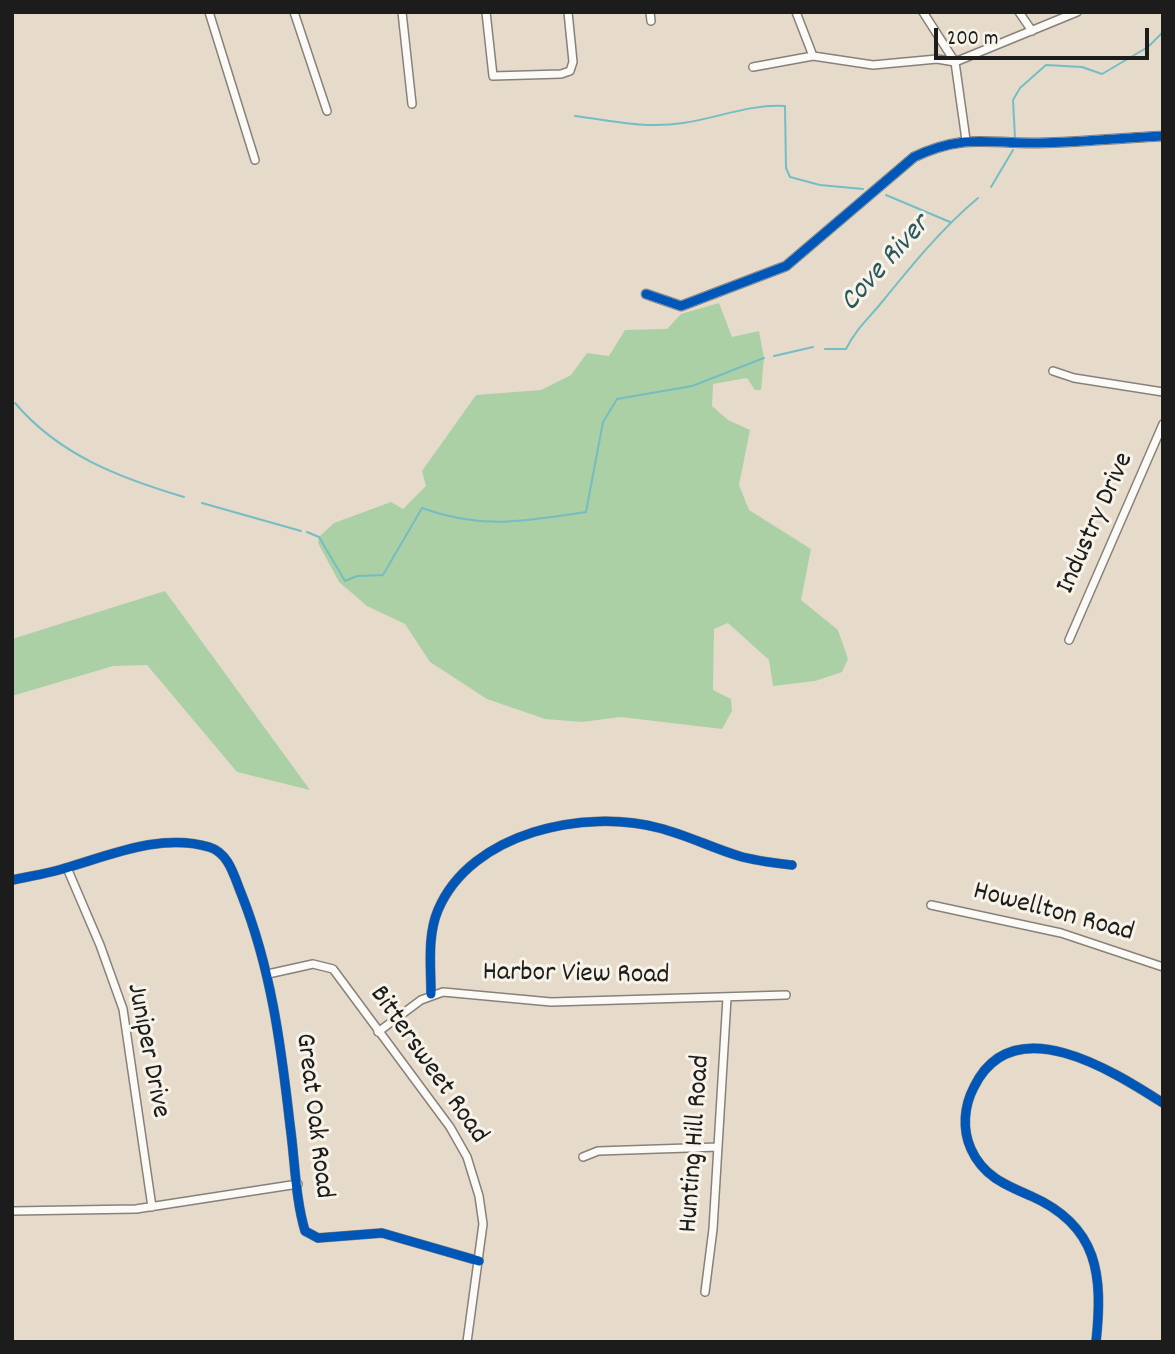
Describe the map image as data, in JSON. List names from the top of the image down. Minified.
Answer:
{"streets":{"street":["Industry Drive","Howellton Road","Harbor View Road","Juniper Drive","Bittersweet Road","Great Oak Road","Hunting Hill Road"]},"crossings":[["Harbor View Road","Hunting Hill Road"],["Juniper Drive","Great Oak Road"],["Bittersweet Road","Great Oak Road"]],"water":["Cove River"],"scale_bar":"200 m"}
